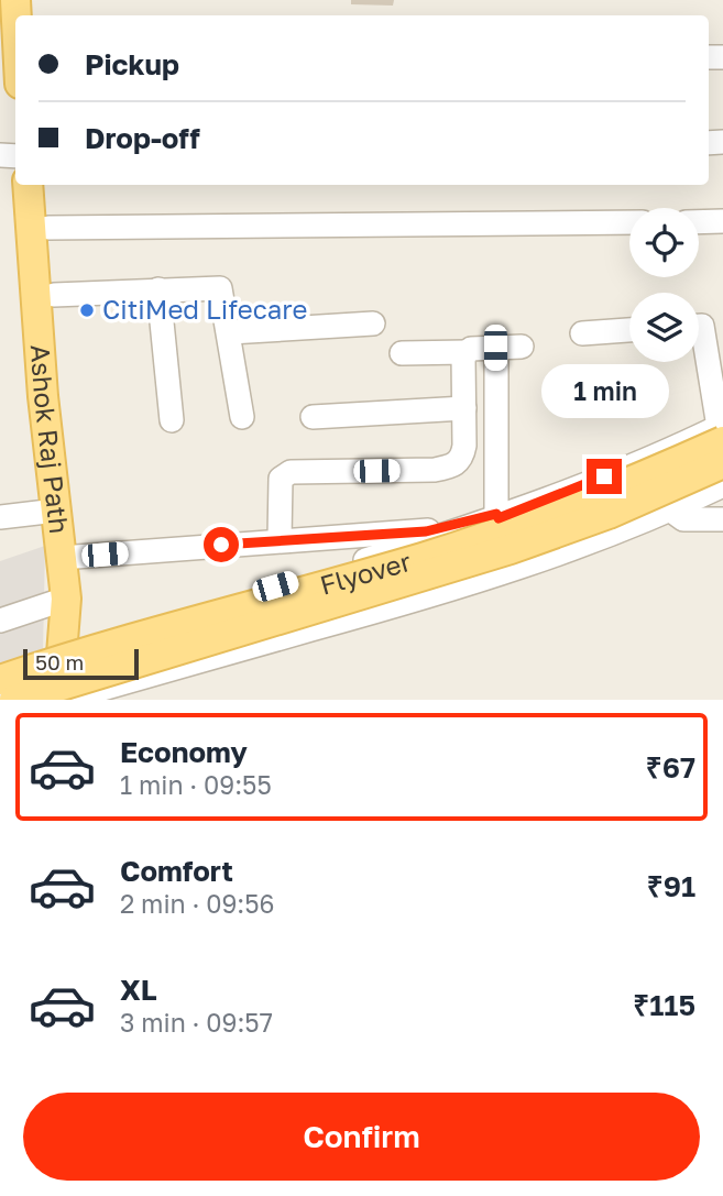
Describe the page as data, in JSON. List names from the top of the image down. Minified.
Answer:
{"streets":{"main road":["Ashok Raj Path","Flyover"]},"places":["CitiMed Lifecare"],"scale_bar":"50 m","page":{"banner":["Pickup","Drop-off"],"bubble":"1 min","scale":"50 m","list":[{"name":"Economy","note":"1 min · 09:55","value":"₹67"},{"name":"Comfort","note":"2 min · 09:56","value":"₹91"},{"name":"XL","note":"3 min · 09:57","value":"₹115"}],"buttons":"Confirm"}}
